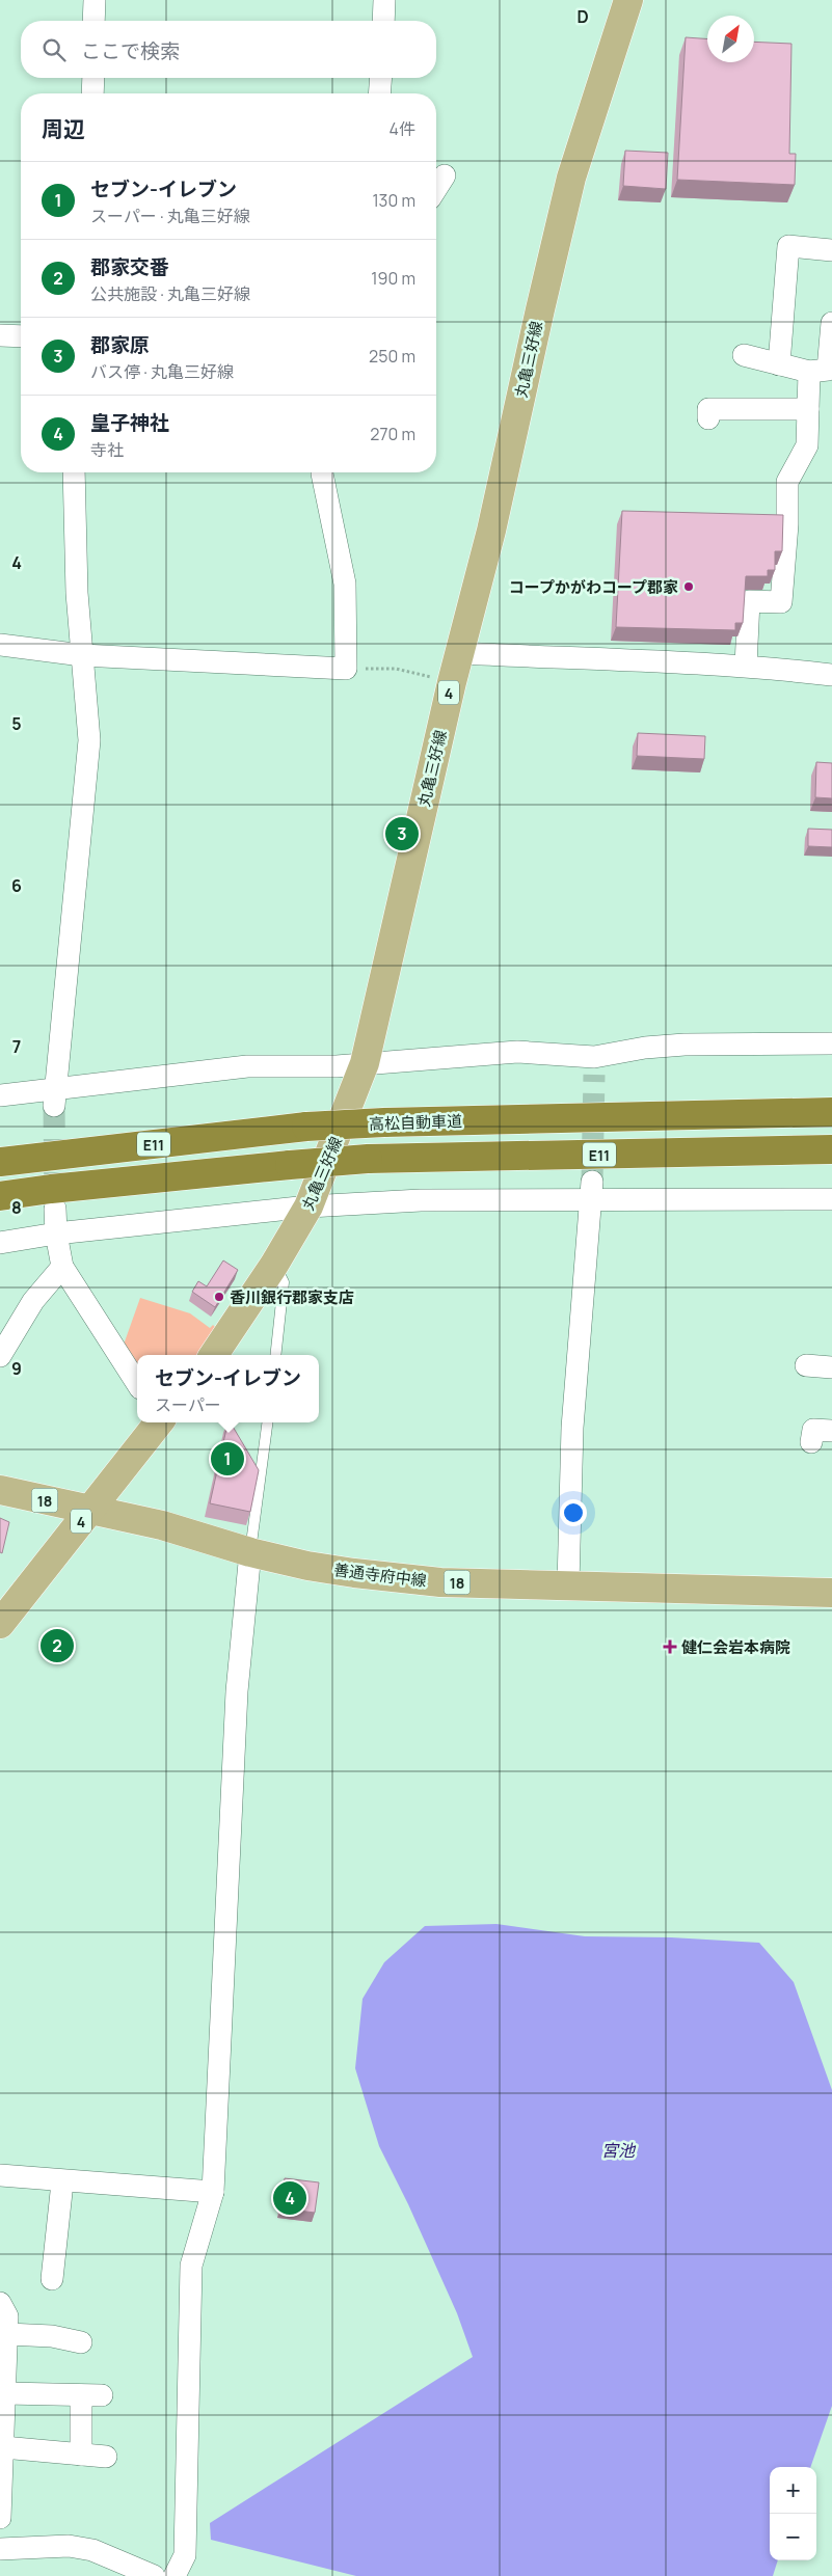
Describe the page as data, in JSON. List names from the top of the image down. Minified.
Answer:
{"streets":{"highway":["高松自動車道","E11"],"main road":["丸亀三好線","4","18","善通寺府中線"]},"crossings":[["4","善通寺府中線"]],"water":["宮池"],"places":{"other":["コープかがわコープ郡家","香川銀行郡家支店"],"health":["健仁会岩本病院"]},"north":"top right","page":{"search":"ここで検索","heading":["周辺","4件"],"list":[{"mark":"1","name":"セブン-イレブン","note":"スーパー · 丸亀三好線","value":"130 m"},{"mark":"2","name":"郡家交番","note":"公共施設 · 丸亀三好線","value":"190 m"},{"mark":"3","name":"郡家原","note":"バス停 · 丸亀三好線","value":"250 m"},{"mark":"4","name":"皇子神社","note":"寺社","value":"270 m"}],"pins":["3","1","2","4"],"popup":["セブン-イレブン","スーパー"],"map_buttons":["+","−"]},"grid":{"columns":["D"],"rows":["4","5","6","7","8","9"]}}
